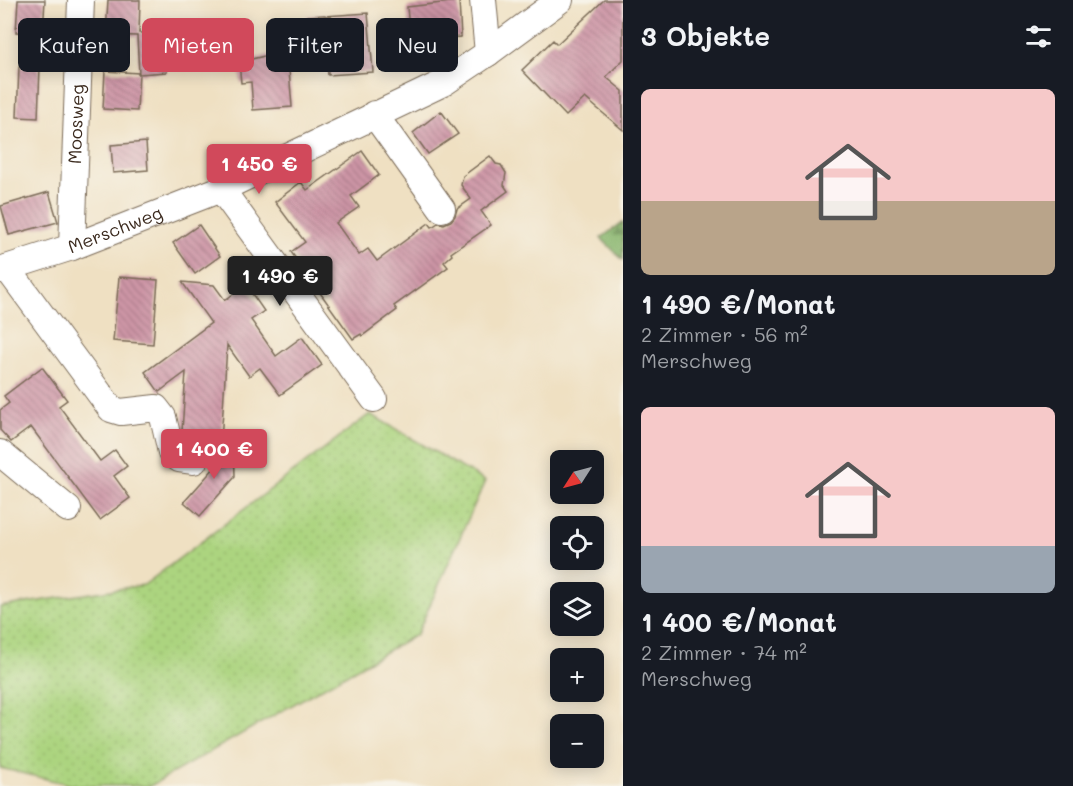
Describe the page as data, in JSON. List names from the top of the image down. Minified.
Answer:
{"streets":{"street":["Moosweg","Merschweg"]},"crossings":[["Moosweg","Merschweg"]],"north":"bottom left","page":{"heading":"3 Objekte","chip":["Kaufen","Mieten","Filter","Neu"],"list":[{"name":"1 490 €/Monat","note":"2 Zimmer · 56 m² · Merschweg"},{"name":"1 400 €/Monat","note":"2 Zimmer · 74 m² · Merschweg"}],"price":["1 450 €","1 490 €","1 400 €"],"map_buttons":["+","−"]}}
